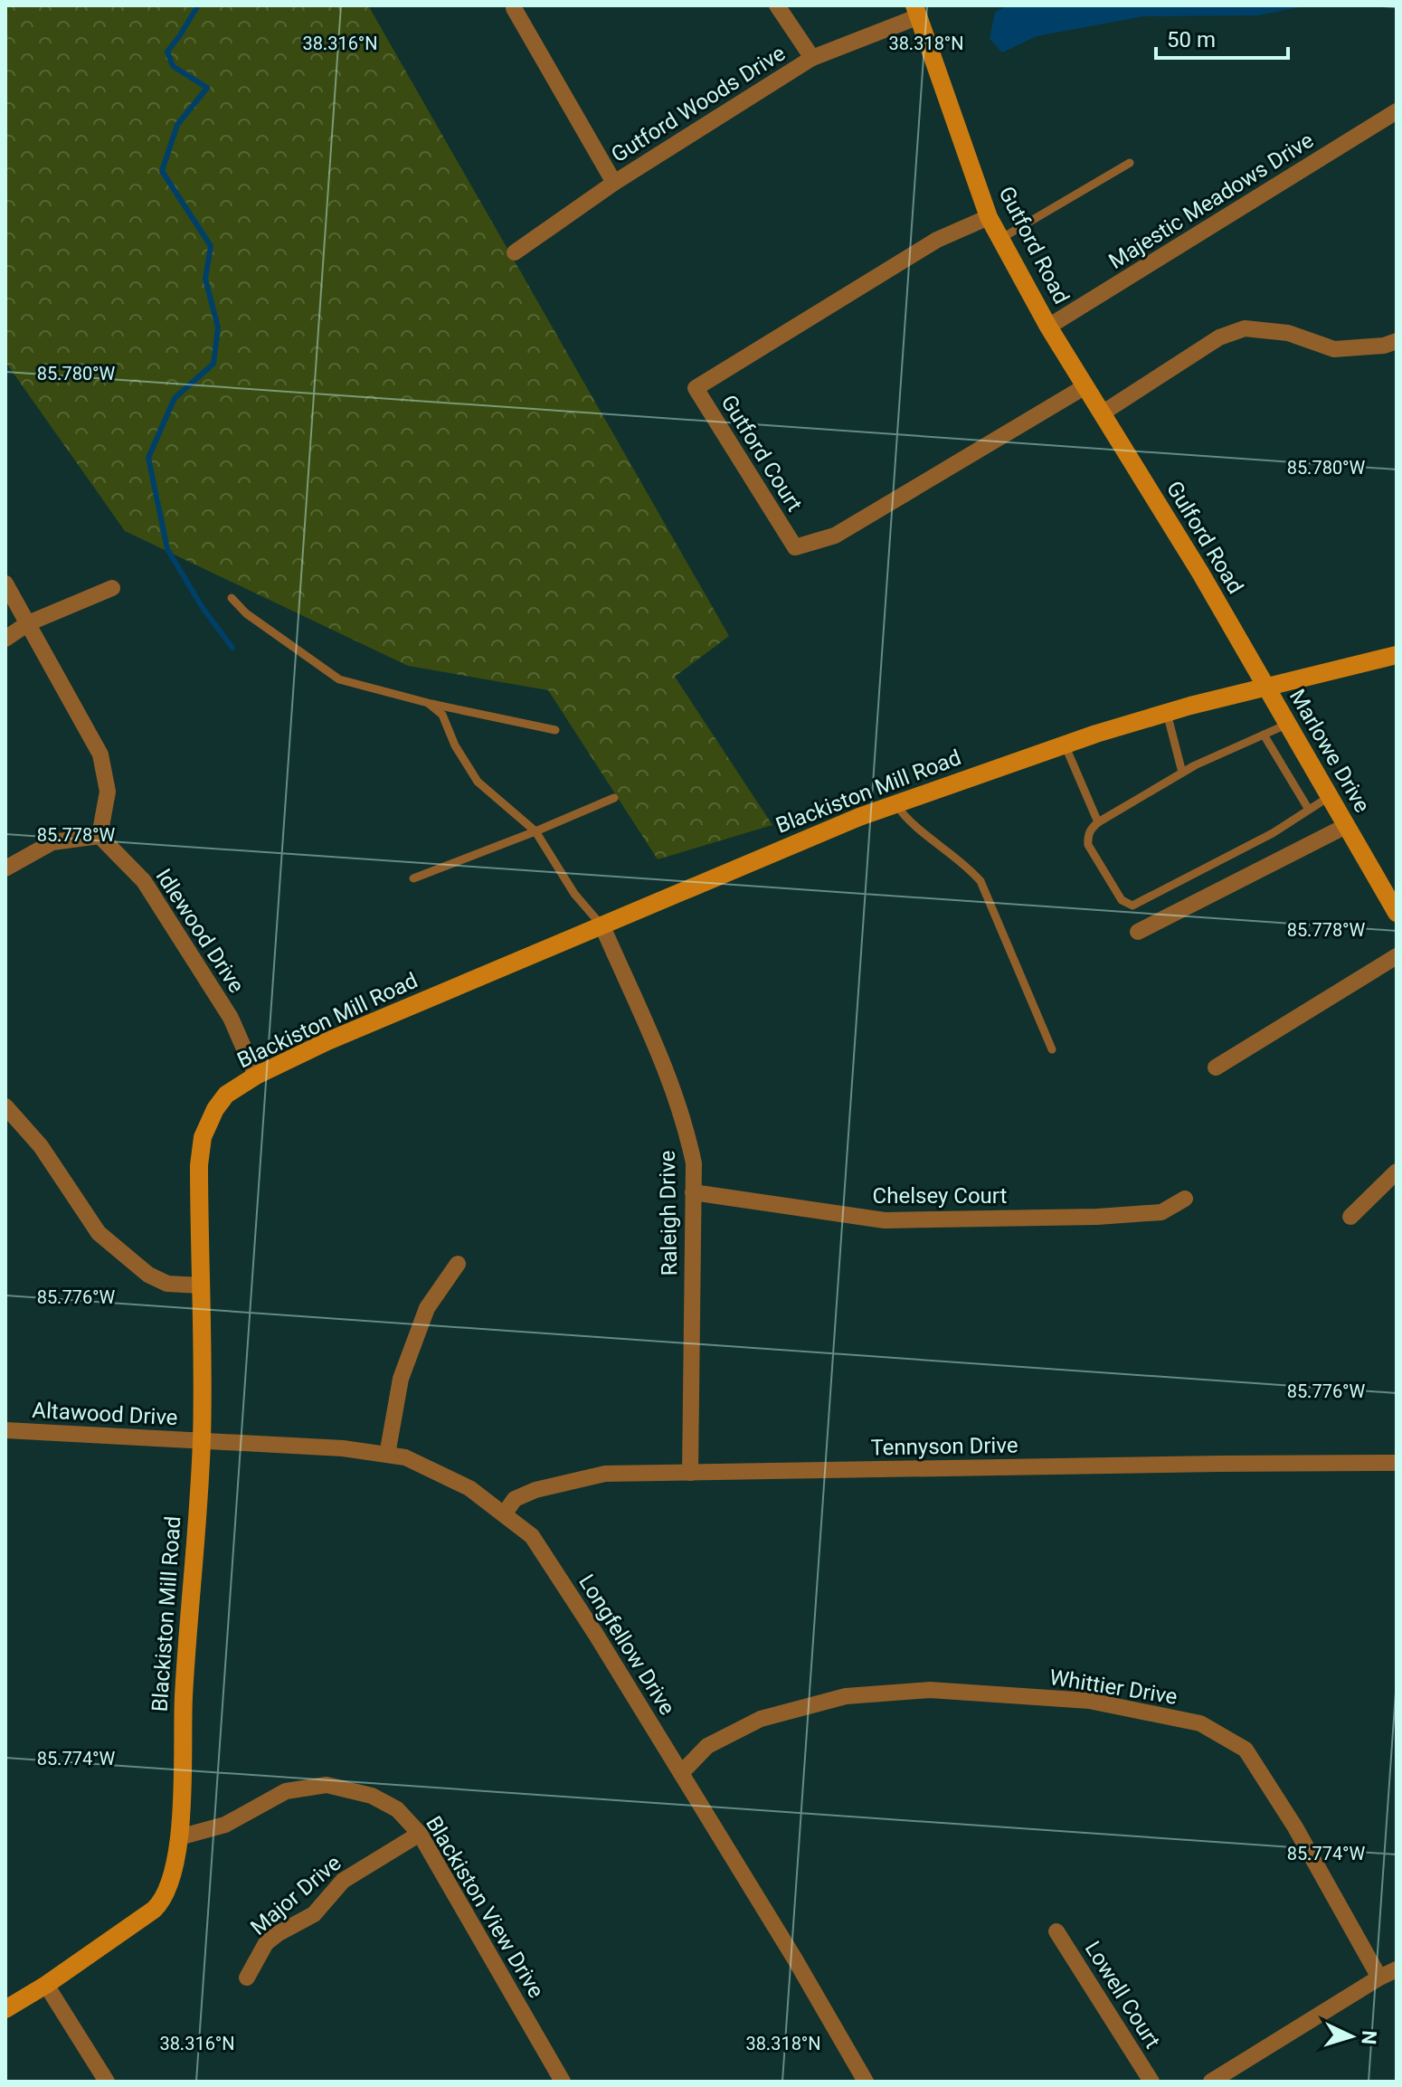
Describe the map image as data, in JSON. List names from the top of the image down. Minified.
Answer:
{"streets":{"main road":["Gutford Road","Gulford Road","Marlowe Drive","Blackiston Mill Road"],"street":["Gutford Woods Drive","Majestic Meadows Drive","Gutford Court","Idlewood Drive","Chelsey Court","Raleigh Drive","Altawood Drive","Tennyson Drive","Longfellow Drive","Whittier Drive","Major Drive","Blackiston View Drive","Lowell Court"]},"crossings":[["Gutford Woods Drive","Gutford Road"],["Majestic Meadows Drive","Gutford Road"],["Gutford Road","Gutford Court"],["Gutford Road","Gulford Road"],["Gulford Road","Marlowe Drive"],["Gulford Road","Blackiston Mill Road"],["Marlowe Drive","Blackiston Mill Road"],["Blackiston Mill Road","Idlewood Drive"],["Blackiston Mill Road","Raleigh Drive"],["Blackiston Mill Road","Altawood Drive"],["Blackiston Mill Road","Longfellow Drive"],["Blackiston Mill Road","Blackiston View Drive"],["Chelsey Court","Raleigh Drive"],["Raleigh Drive","Tennyson Drive"],["Altawood Drive","Longfellow Drive"],["Tennyson Drive","Longfellow Drive"],["Longfellow Drive","Whittier Drive"],["Major Drive","Blackiston View Drive"]],"scale_bar":"50 m","north":"right","coordinates":["38.316°N","38.318°N","85.780°W","85.778°W","85.776°W","85.774°W"]}
